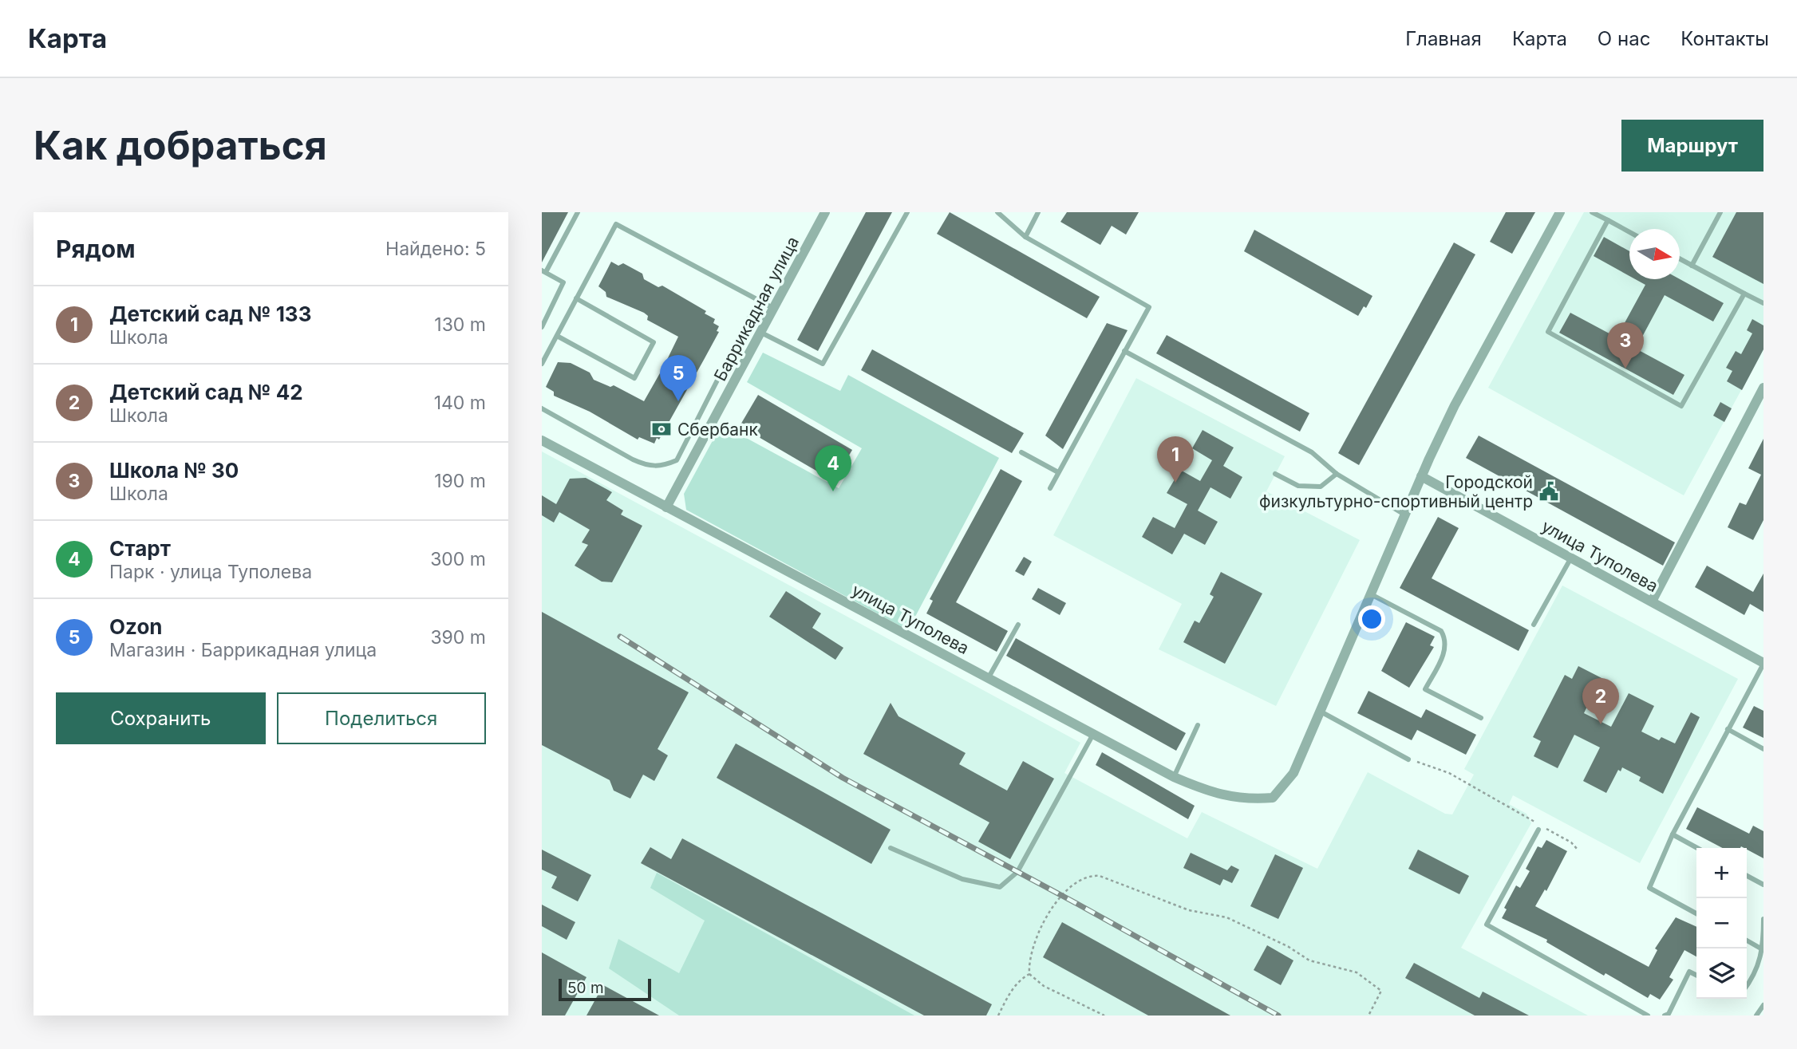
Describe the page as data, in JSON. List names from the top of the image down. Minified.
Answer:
{"streets":{"street":["Баррикадная улица","улица Туполева"]},"crossings":[["Баррикадная улица","улица Туполева"]],"places":{"bank":["Сбербанк"],"public building":["Городской физкультурно-спортивный центр"]},"scale_bar":"50 m","north":"right","page":{"header":"Карта","nav":["Главная","Карта","О нас","Контакты"],"buttons":["Маршрут",["Сохранить","Поделиться"]],"title":"Как добраться","heading":["Рядом","Найдено: 5"],"list":[{"mark":"1","name":"Детский сад № 133","note":"Школа","value":"130 m"},{"mark":"2","name":"Детский сад № 42","note":"Школа","value":"140 m"},{"mark":"3","name":"Школа № 30","note":"Школа","value":"190 m"},{"mark":"4","name":"Старт","note":"Парк · улица Туполева","value":"300 m"},{"mark":"5","name":"Ozon","note":"Магазин · Баррикадная улица","value":"390 m"}],"pins":["3","5","1","4","2"],"map_buttons":["+","−"],"scale":"50 m"}}
